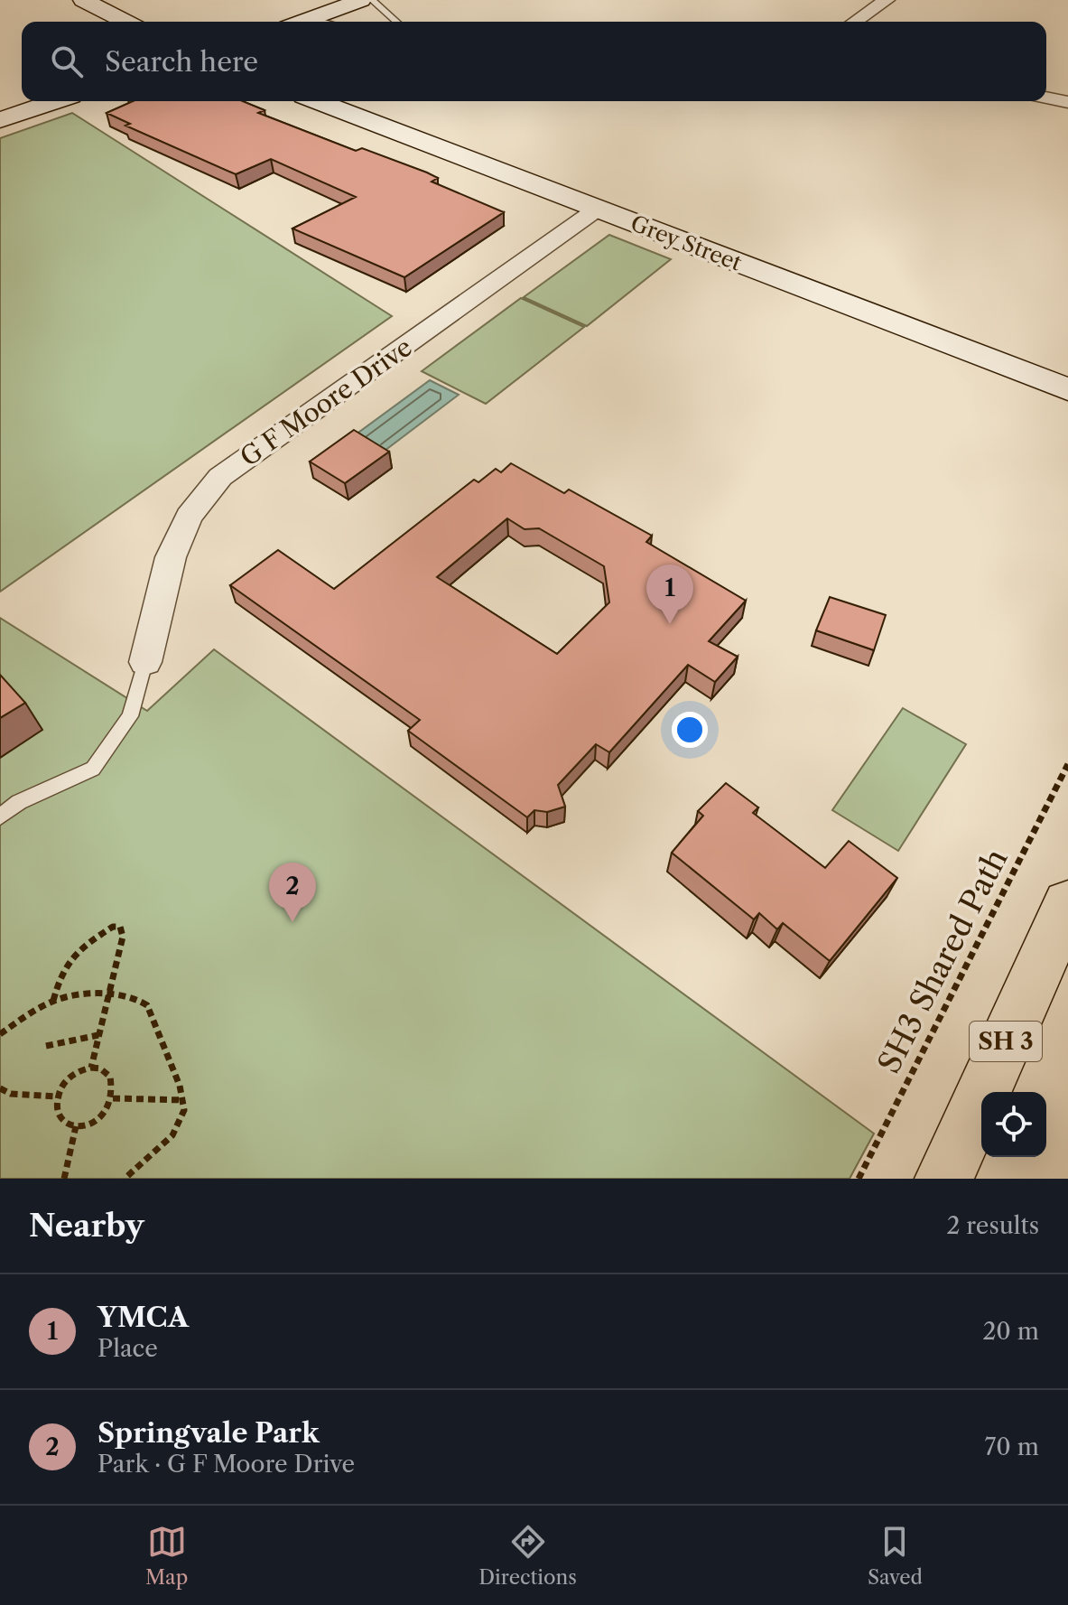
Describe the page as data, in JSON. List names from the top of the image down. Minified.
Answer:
{"streets":{"highway":["SH 3"],"main road":["Grey Street"],"street":["G F Moore Drive"],"path":["SH3 Shared Path"]},"crossings":[["Grey Street","G F Moore Drive"]],"page":{"search":"Search here","pins":["1","2"],"heading":["Nearby","2 results"],"list":[{"mark":"1","name":"YMCA","note":"Place","value":"20 m"},{"mark":"2","name":"Springvale Park","note":"Park · G F Moore Drive","value":"70 m"}],"nav":["Map","Directions","Saved"]}}
